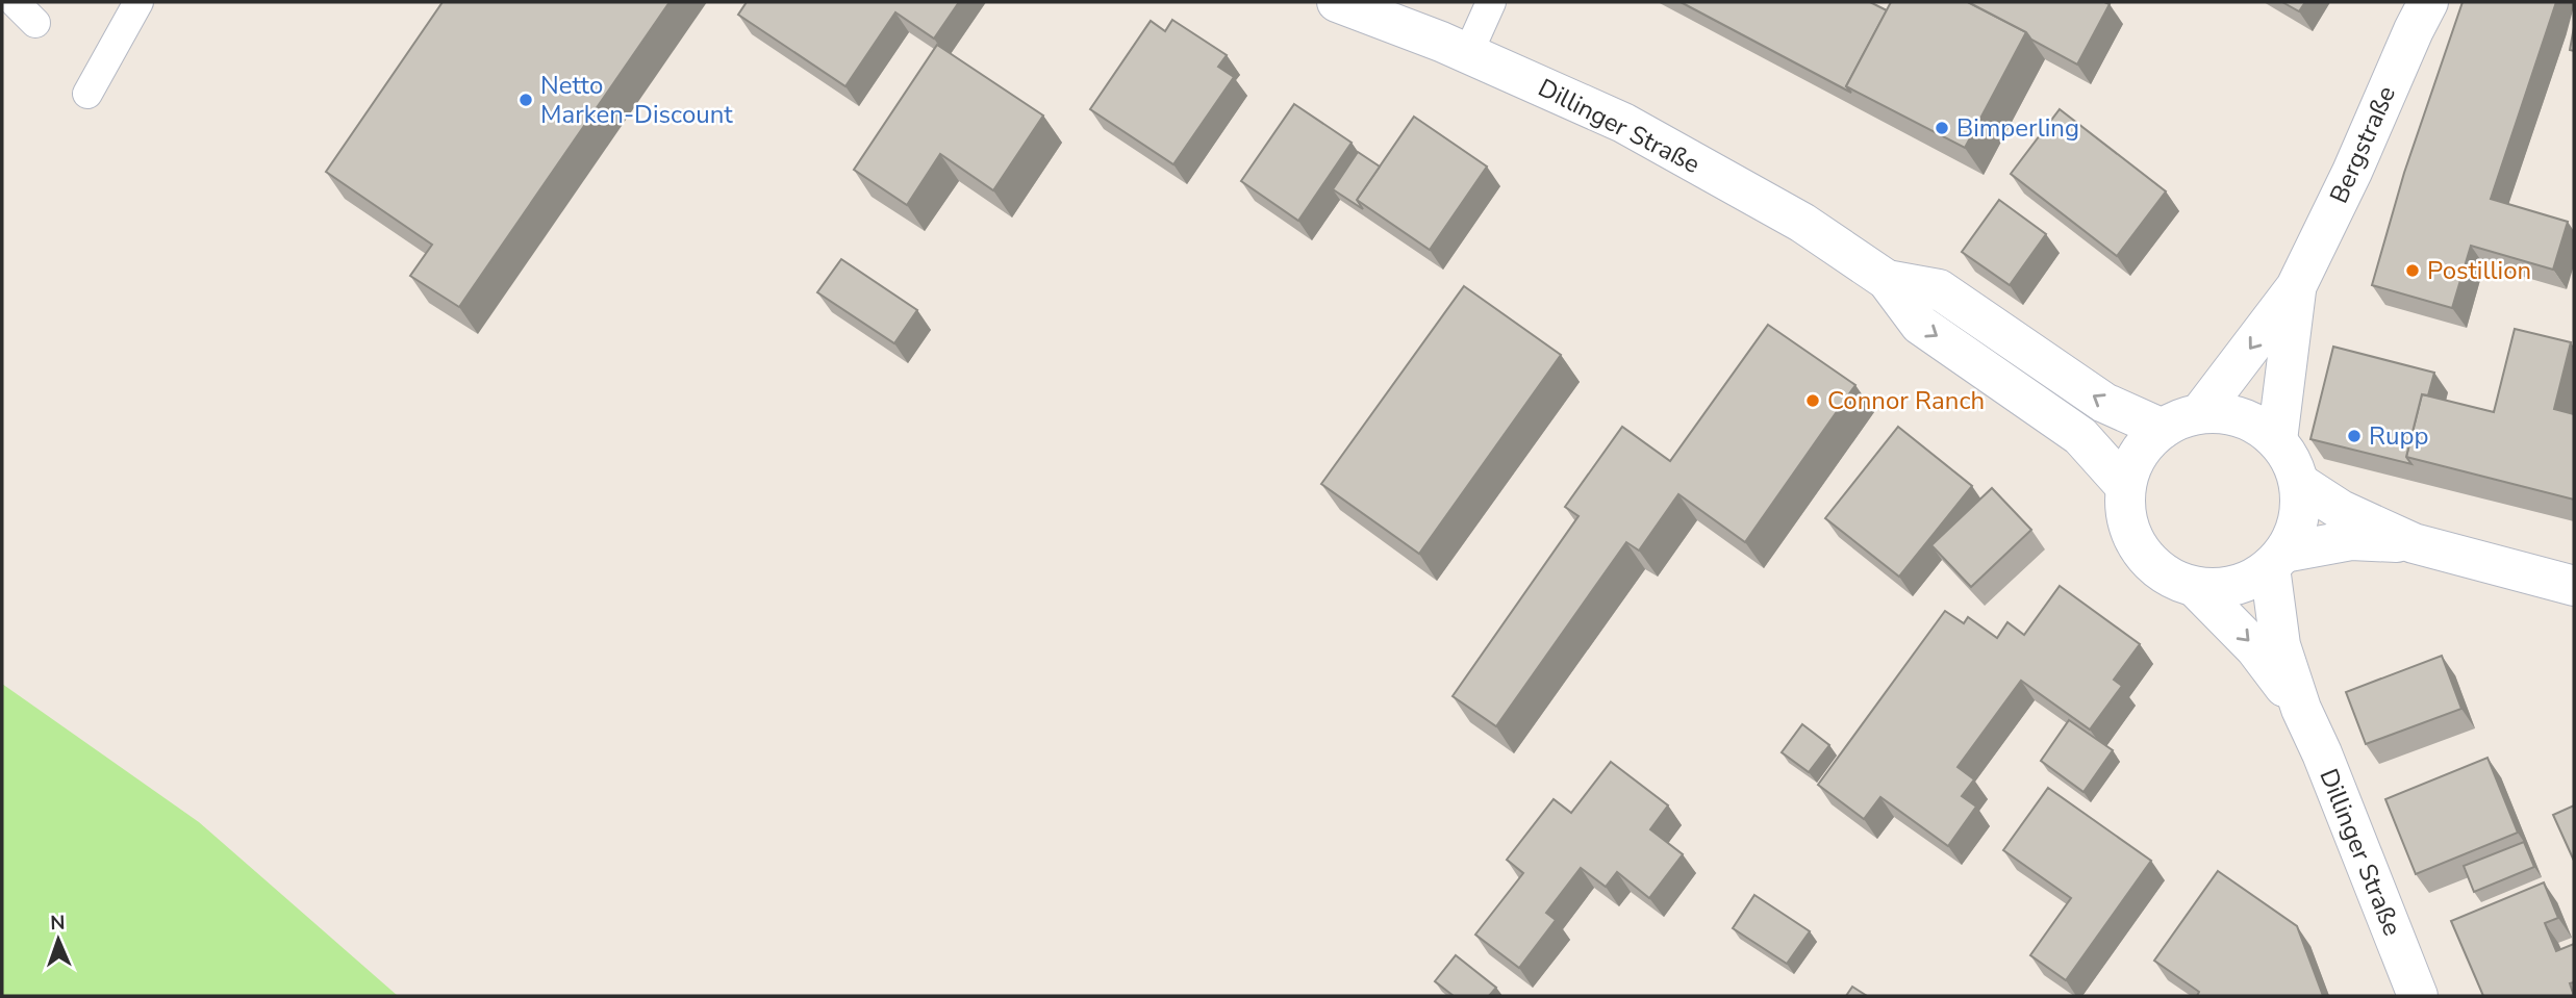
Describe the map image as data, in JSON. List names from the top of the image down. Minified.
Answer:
{"streets":{"street":["Dillinger Straße","Bergstraße"]},"crossings":[["Dillinger Straße","Bergstraße"]],"places":["Netto Marken-Discount","Bimperling","Postillion","Connor Ranch","Rupp"],"north":"top"}
